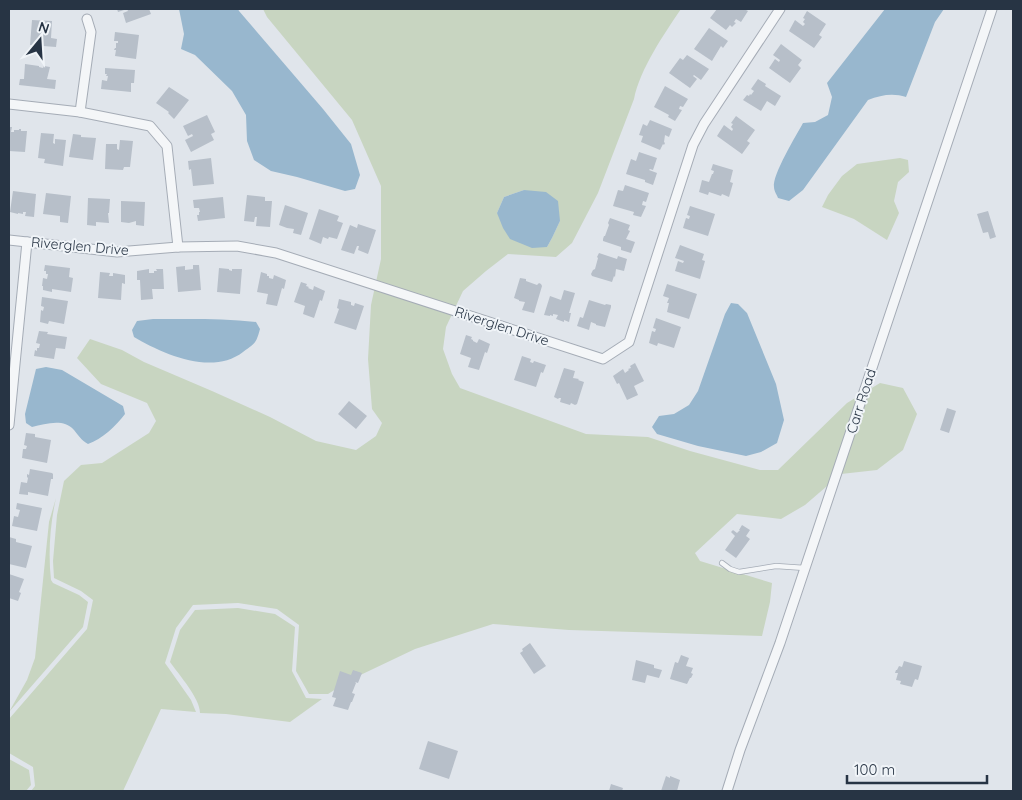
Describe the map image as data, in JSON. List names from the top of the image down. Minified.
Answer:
{"streets":{"street":["Riverglen Drive","Carr Road"]},"scale_bar":"100 m","north":"top"}
